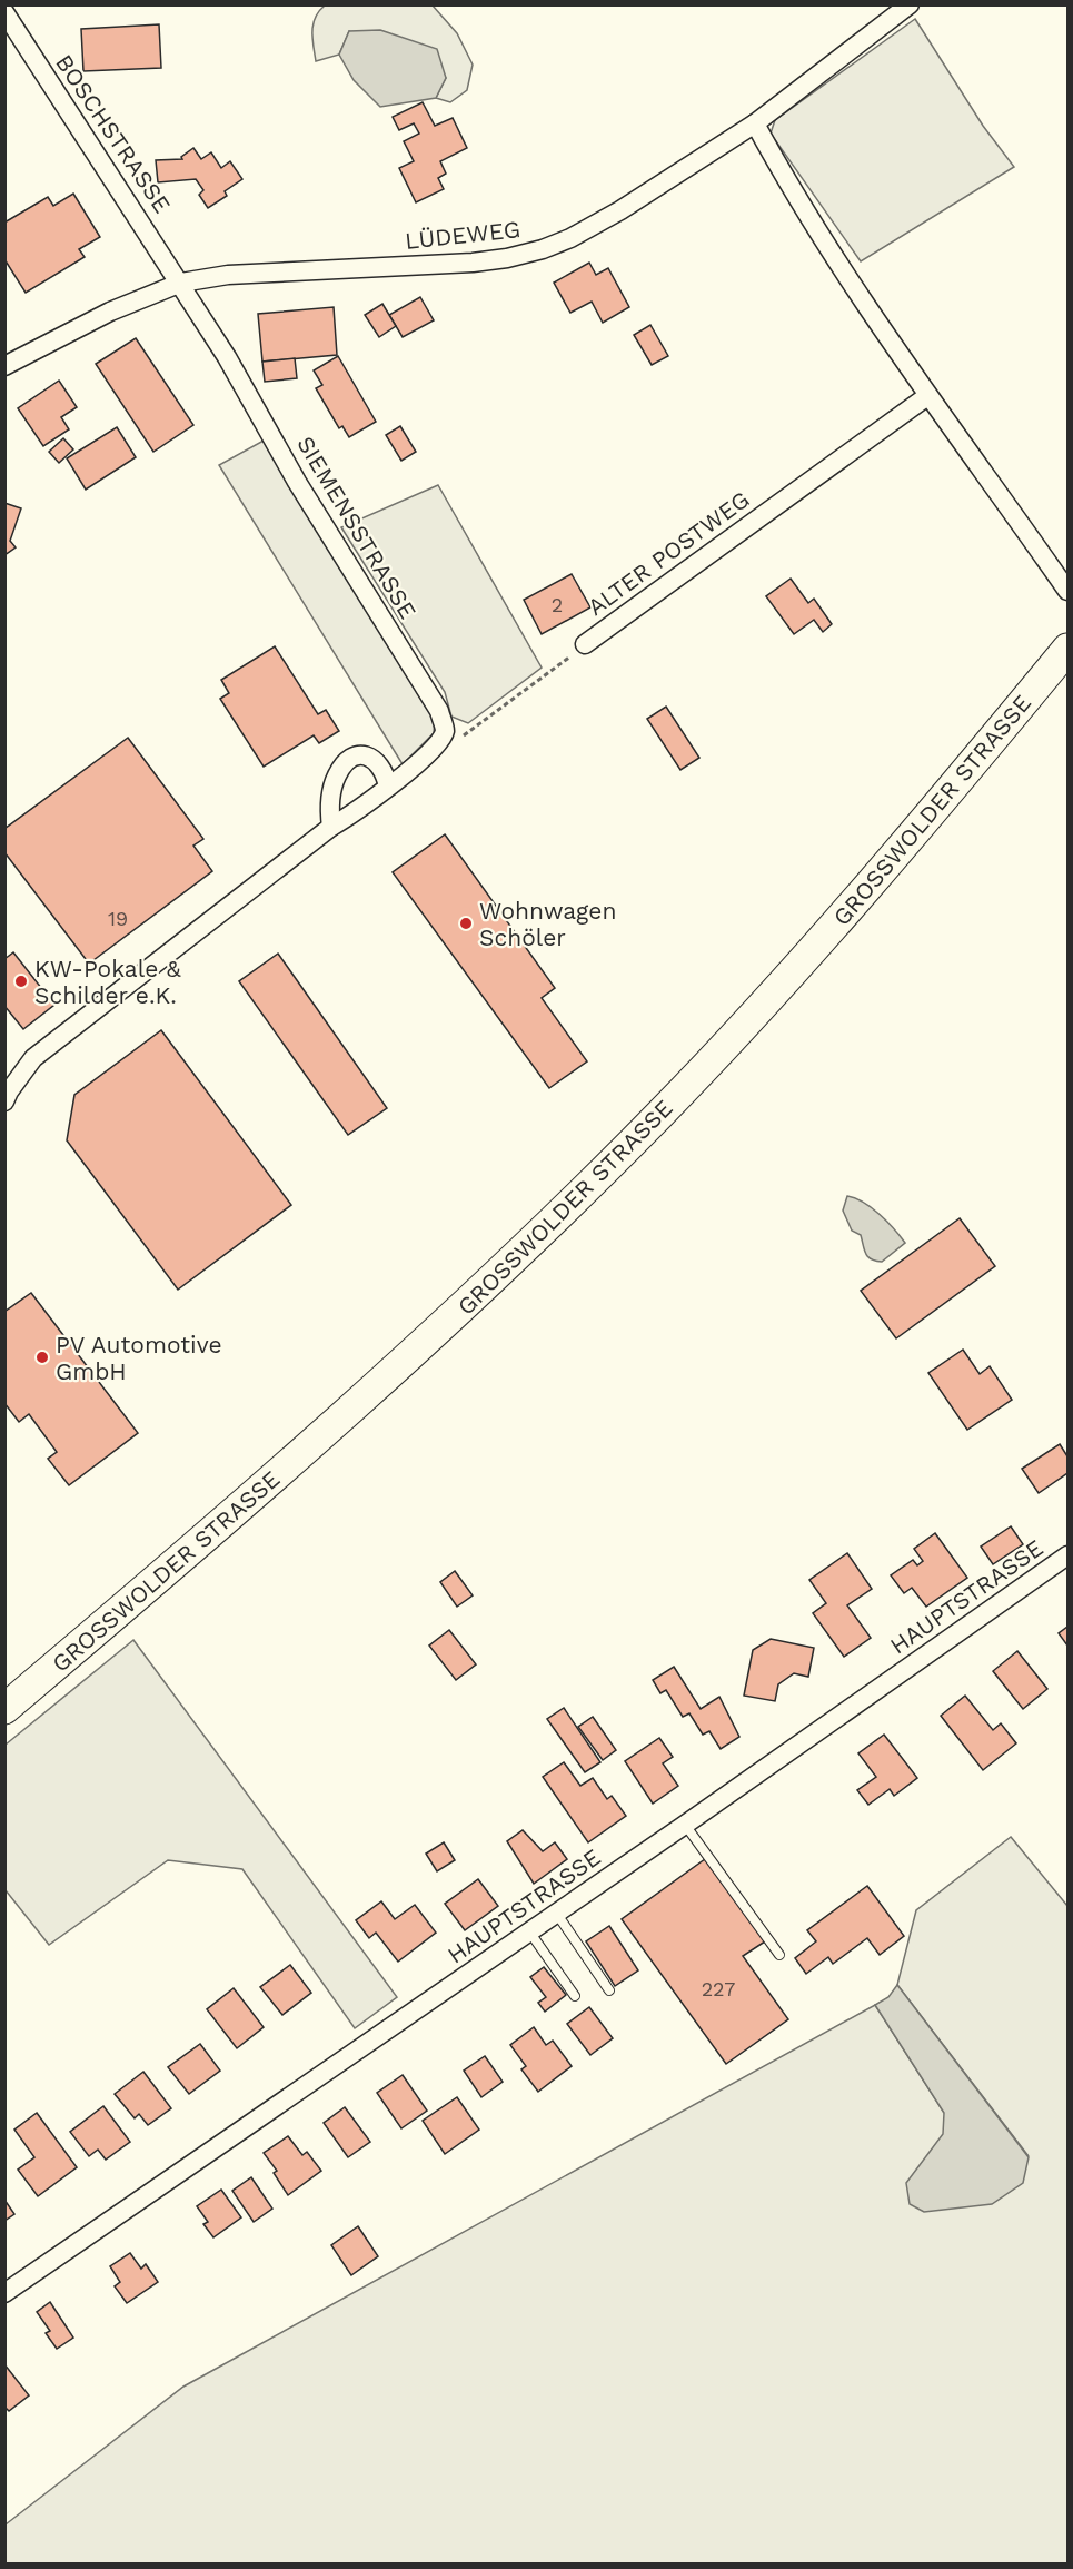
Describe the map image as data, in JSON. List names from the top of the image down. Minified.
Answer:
{"streets":{"main road":["GROSSWOLDER STRASSE"],"street":["BOSCHSTRASSE","LÜDEWEG","SIEMENSSTRASSE","ALTER POSTWEG","HAUPTSTRASSE"]},"crossings":[["BOSCHSTRASSE","LÜDEWEG"],["BOSCHSTRASSE","SIEMENSSTRASSE"],["LÜDEWEG","SIEMENSSTRASSE"],["SIEMENSSTRASSE","ALTER POSTWEG"]],"places":["Wohnwagen Schöler","KW-Pokale & Schilder e.K.","PV Automotive GmbH"],"house_numbers":["2","19","227"]}
